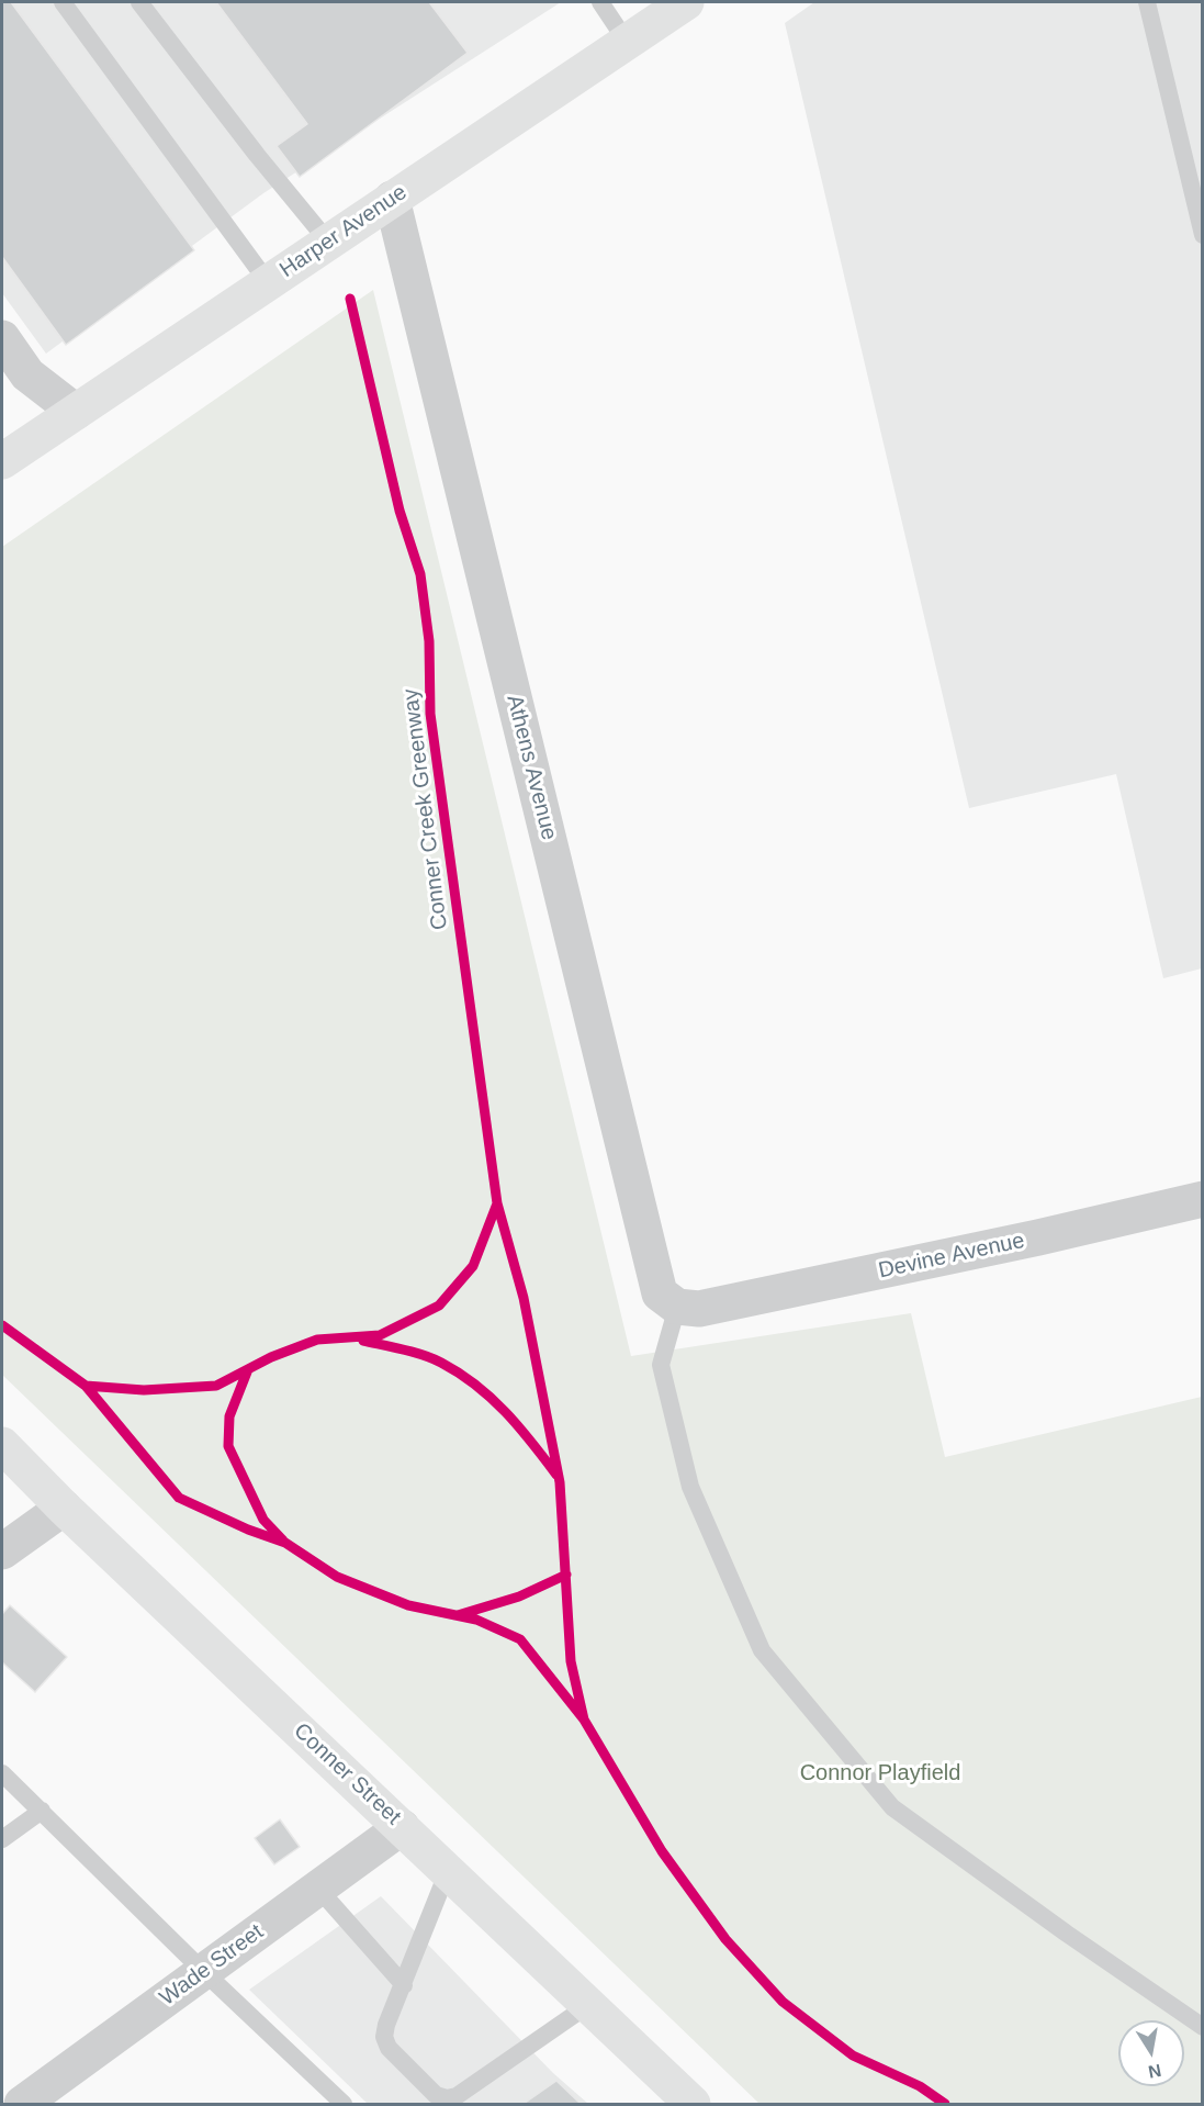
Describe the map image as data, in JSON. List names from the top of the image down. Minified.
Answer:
{"streets":{"main road":["Harper Avenue","Conner Street"],"street":["Athens Avenue","Devine Avenue","Wade Street"],"cycle path":["Conner Creek Greenway"]},"crossings":[["Harper Avenue","Athens Avenue"],["Athens Avenue","Devine Avenue"],["Conner Street","Wade Street"]],"parks":["Connor Playfield"],"north":"bottom"}
